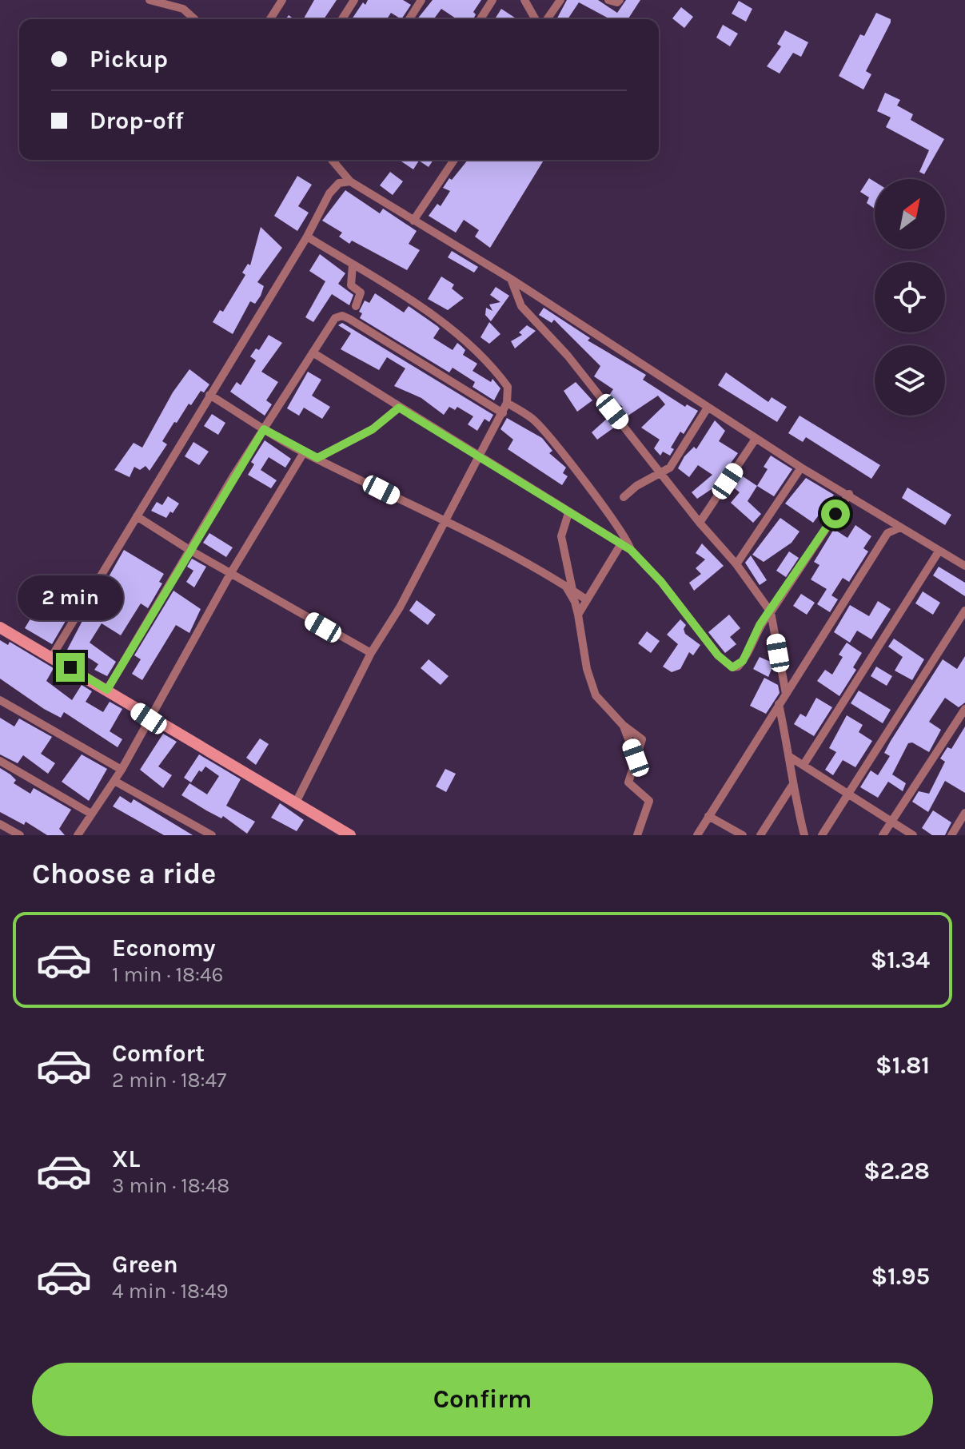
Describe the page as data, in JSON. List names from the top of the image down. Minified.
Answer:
{"north":"top right","page":{"banner":["Pickup","Drop-off"],"bubble":"2 min","heading":"Choose a ride","list":[{"name":"Economy","note":"1 min · 18:46","value":"$1.34"},{"name":"Comfort","note":"2 min · 18:47","value":"$1.81"},{"name":"XL","note":"3 min · 18:48","value":"$2.28"},{"name":"Green","note":"4 min · 18:49","value":"$1.95"}],"buttons":"Confirm"}}
